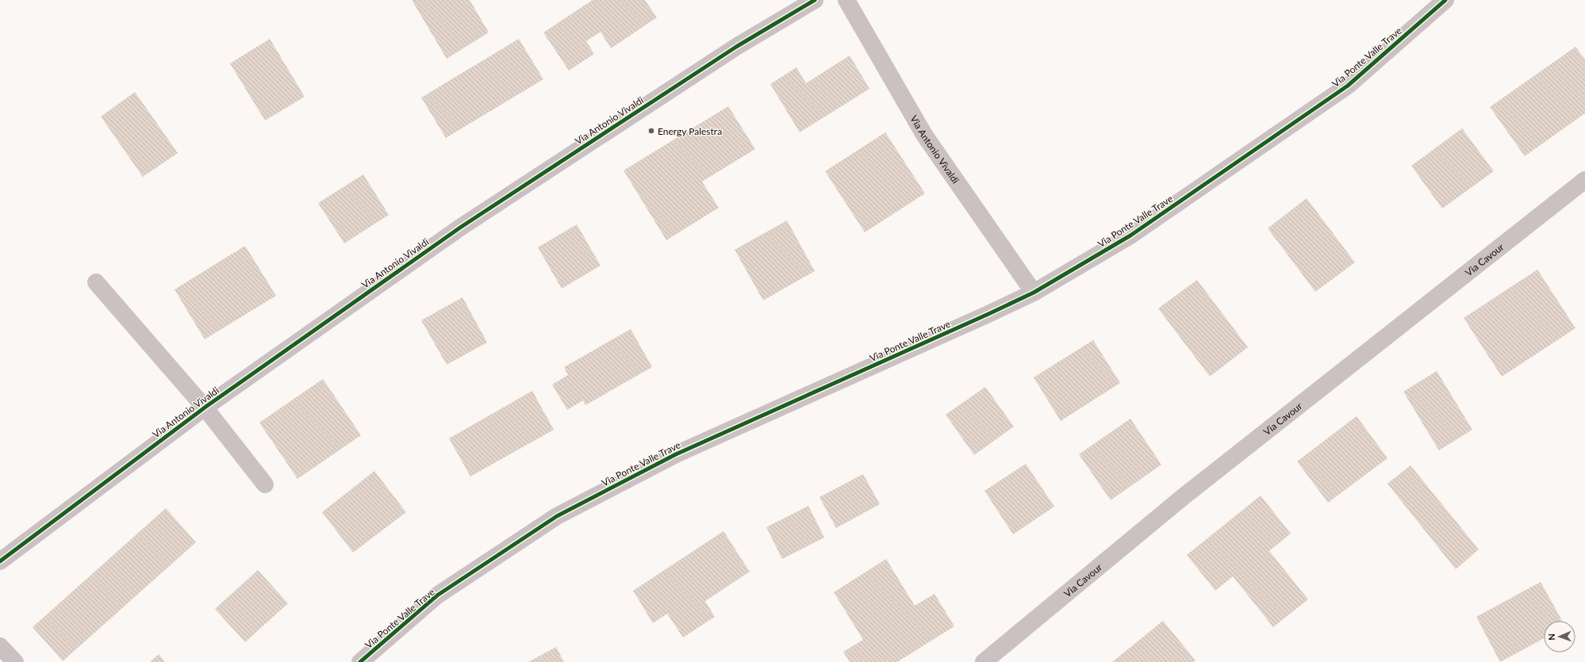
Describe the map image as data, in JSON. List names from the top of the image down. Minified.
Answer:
{"streets":{"street":["Via Ponte Valle Trave","Via Antonio Vivaldi","Via Cavour"]},"crossings":[["Via Ponte Valle Trave","Via Antonio Vivaldi"]],"places":["Energy Palestra"],"north":"left"}
